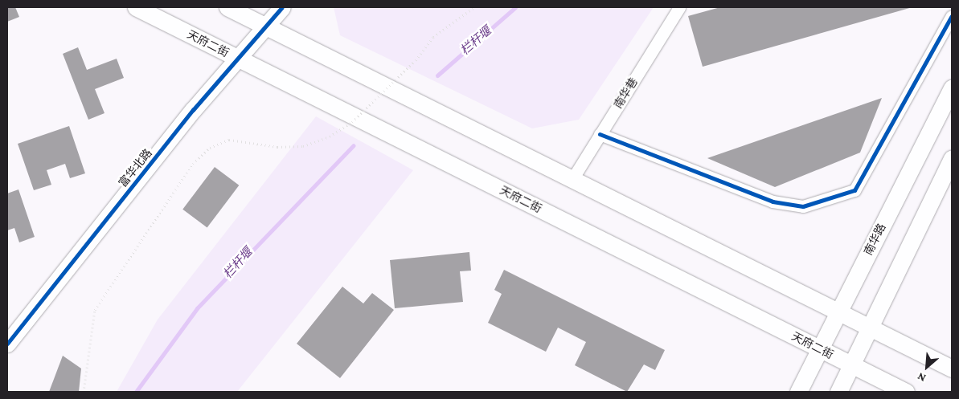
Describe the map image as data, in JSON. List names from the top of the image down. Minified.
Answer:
{"streets":{"main road":["天府二街","富华北路","南华路"],"street":["南华巷"]},"crossings":[["天府二街","富华北路"],["天府二街","南华路"]],"water":["栏杆堰"],"north":"bottom left"}
